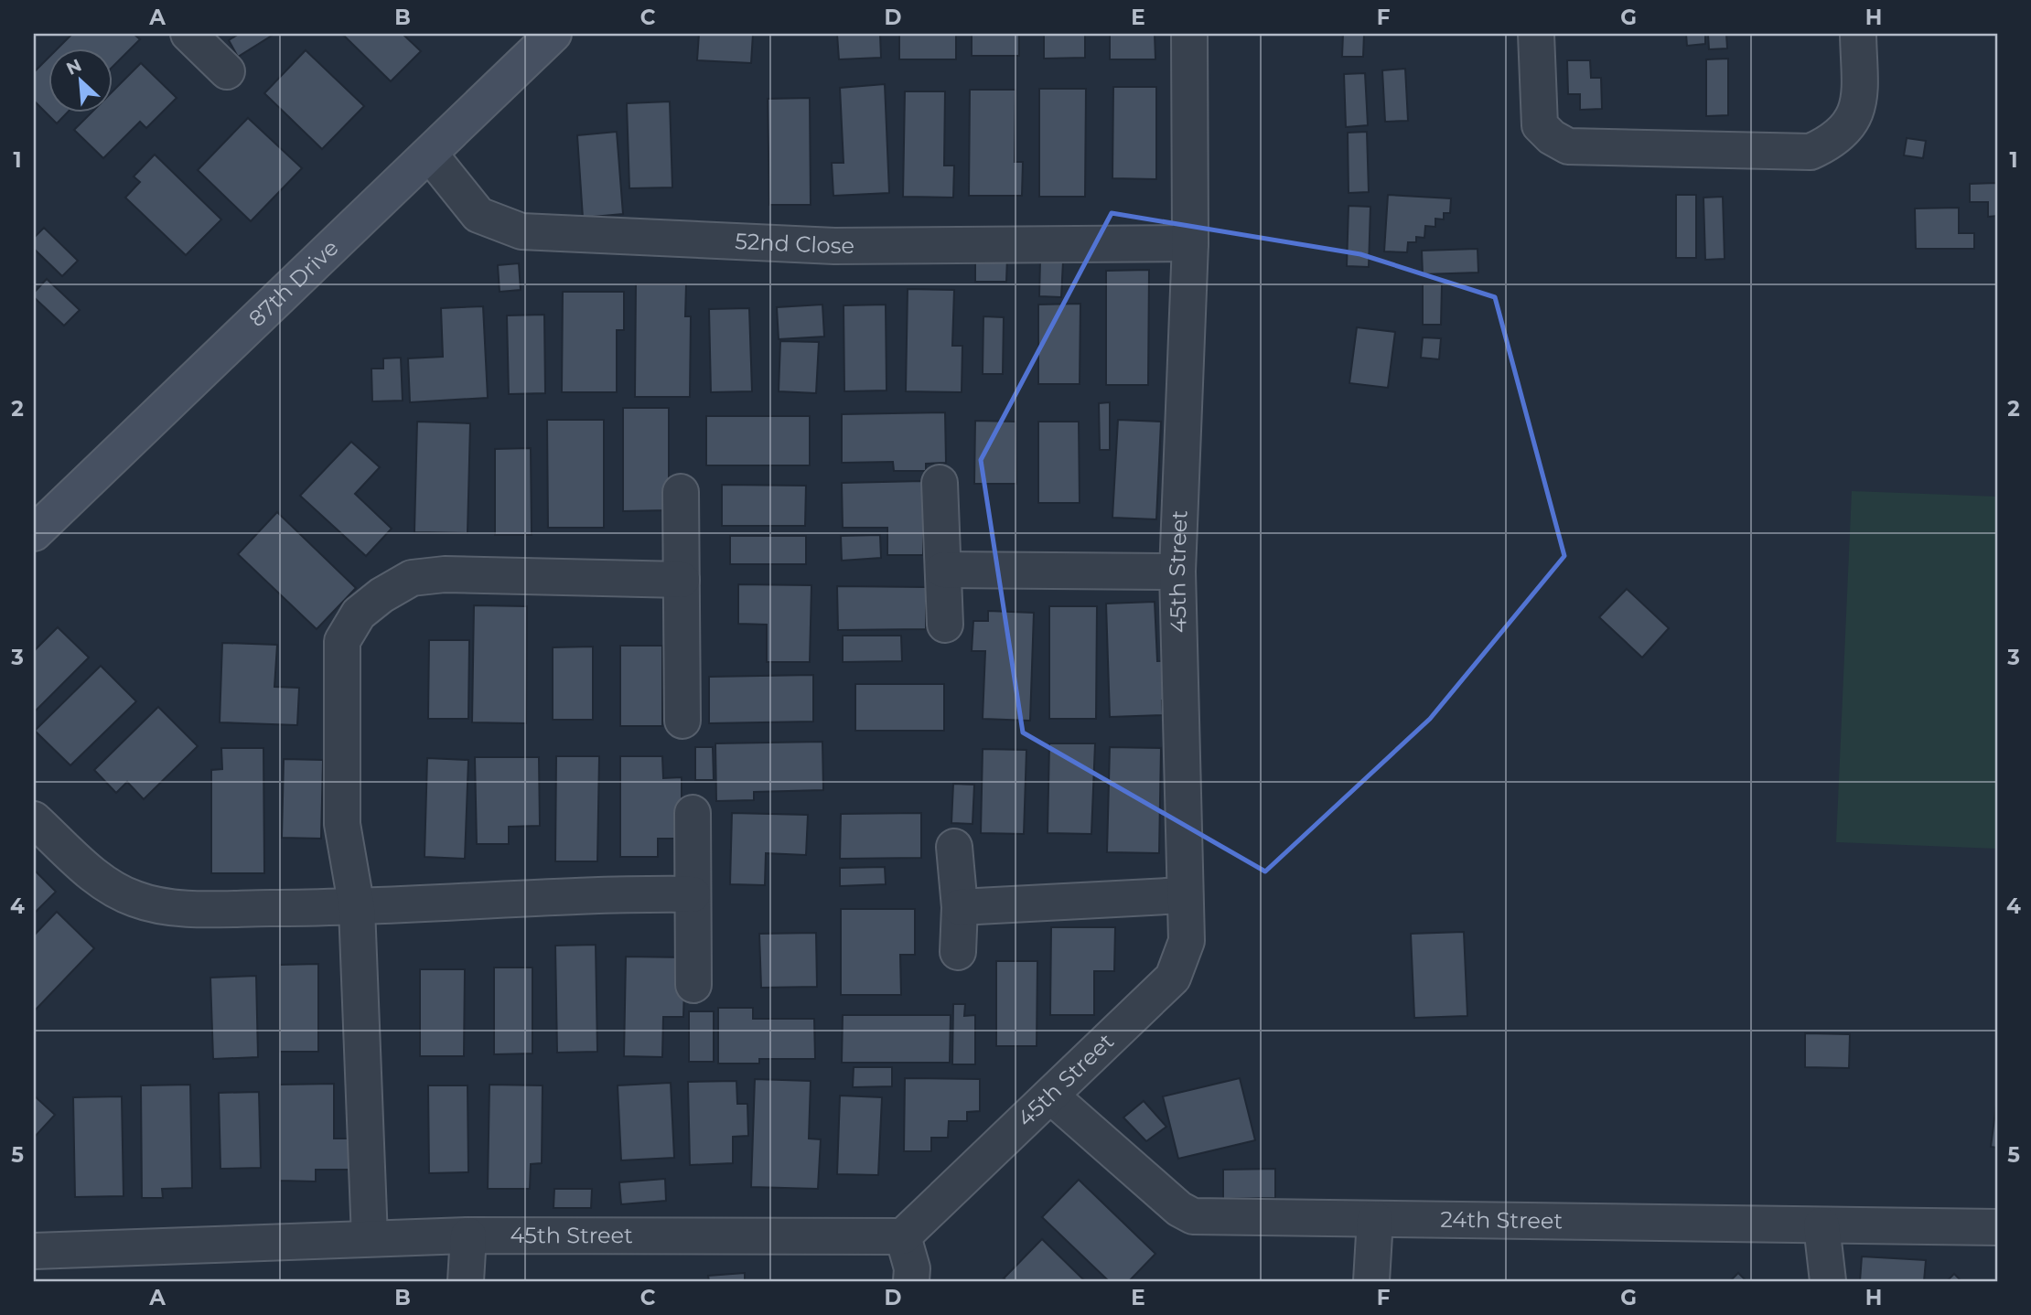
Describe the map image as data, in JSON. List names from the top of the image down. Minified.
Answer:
{"streets":{"street":["52nd Close","87th Drive","45th Street","24th Street"]},"crossings":[["52nd Close","87th Drive"],["52nd Close","45th Street"],["45th Street","24th Street"]],"north":"top left","grid":{"columns":["A","B","C","D","E","F","G","H"],"rows":["1","2","3","4","5"]}}
